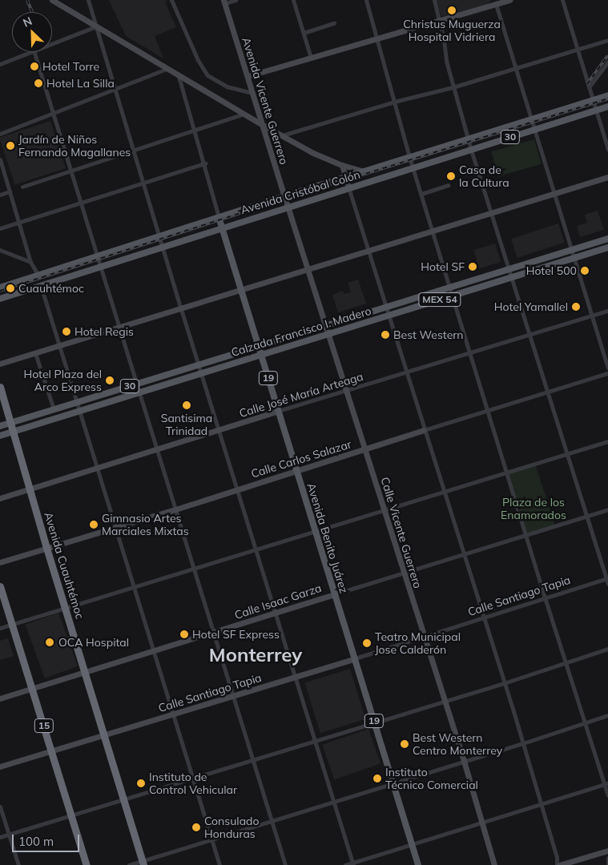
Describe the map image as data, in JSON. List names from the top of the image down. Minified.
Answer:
{"streets":{"highway":["Avenida Cuauhtémoc","15"],"main road":["30","Avenida Cristóbal Colón","MEX 54","Calzada Francisco I. Madero","19","Avenida Benito Juárez"],"street":["Avenida Vicente Guerrero","Calle José María Arteaga","Calle Carlos Salazar","Calle Vicente Guerrero","Calle Santiago Tapia","Calle Isaac Garza"]},"crossings":[["Avenida Vicente Guerrero","Avenida Cristóbal Colón"],["Avenida Vicente Guerrero","Calle Vicente Guerrero"],["30","Avenida Cristóbal Colón"],["Avenida Cristóbal Colón","19"],["Avenida Cristóbal Colón","Calle Vicente Guerrero"],["Avenida Cristóbal Colón","Avenida Benito Juárez"],["Calzada Francisco I. Madero","Calle Vicente Guerrero"],["Calzada Francisco I. Madero","Avenida Benito Juárez"],["Calzada Francisco I. Madero","Avenida Cuauhtémoc"],["19","Avenida Benito Juárez"],["Calle José María Arteaga","Calle Vicente Guerrero"],["Calle José María Arteaga","Avenida Benito Juárez"],["Calle José María Arteaga","Avenida Cuauhtémoc"],["Calle Carlos Salazar","Calle Vicente Guerrero"],["Calle Carlos Salazar","Avenida Benito Juárez"],["Calle Carlos Salazar","Avenida Cuauhtémoc"],["Calle Vicente Guerrero","Calle Santiago Tapia"],["Calle Vicente Guerrero","Calle Isaac Garza"],["Avenida Benito Juárez","Calle Santiago Tapia"],["Avenida Benito Juárez","Calle Isaac Garza"],["Avenida Cuauhtémoc","Calle Santiago Tapia"],["Avenida Cuauhtémoc","Calle Isaac Garza"],["Calle Santiago Tapia","15"],["Calle Isaac Garza","15"]],"districts":["Monterrey"],"parks":["Plaza de los Enamorados"],"places":["Christus Muguerza Hospital Vidriera","Hotel Torre","Hotel La Silla","Jardín de Niños Fernando Magallanes","Casa de la Cultura","Hotel SF","Hotel 500","Cuauhtémoc","Hotel Yamallel","Hotel Regis","Best Western","Hotel Plaza del Arco Express","Santisima Trinidad","Gimnasio Artes Marciales Mixtas","Hotel SF Express","OCA Hospital","Teatro Municipal Jose Calderón","Best Western Centro Monterrey","Instituto Técnico Comercial","Instituto de Control Vehicular","Consulado Honduras"],"scale_bar":"100 m","north":"top left"}
